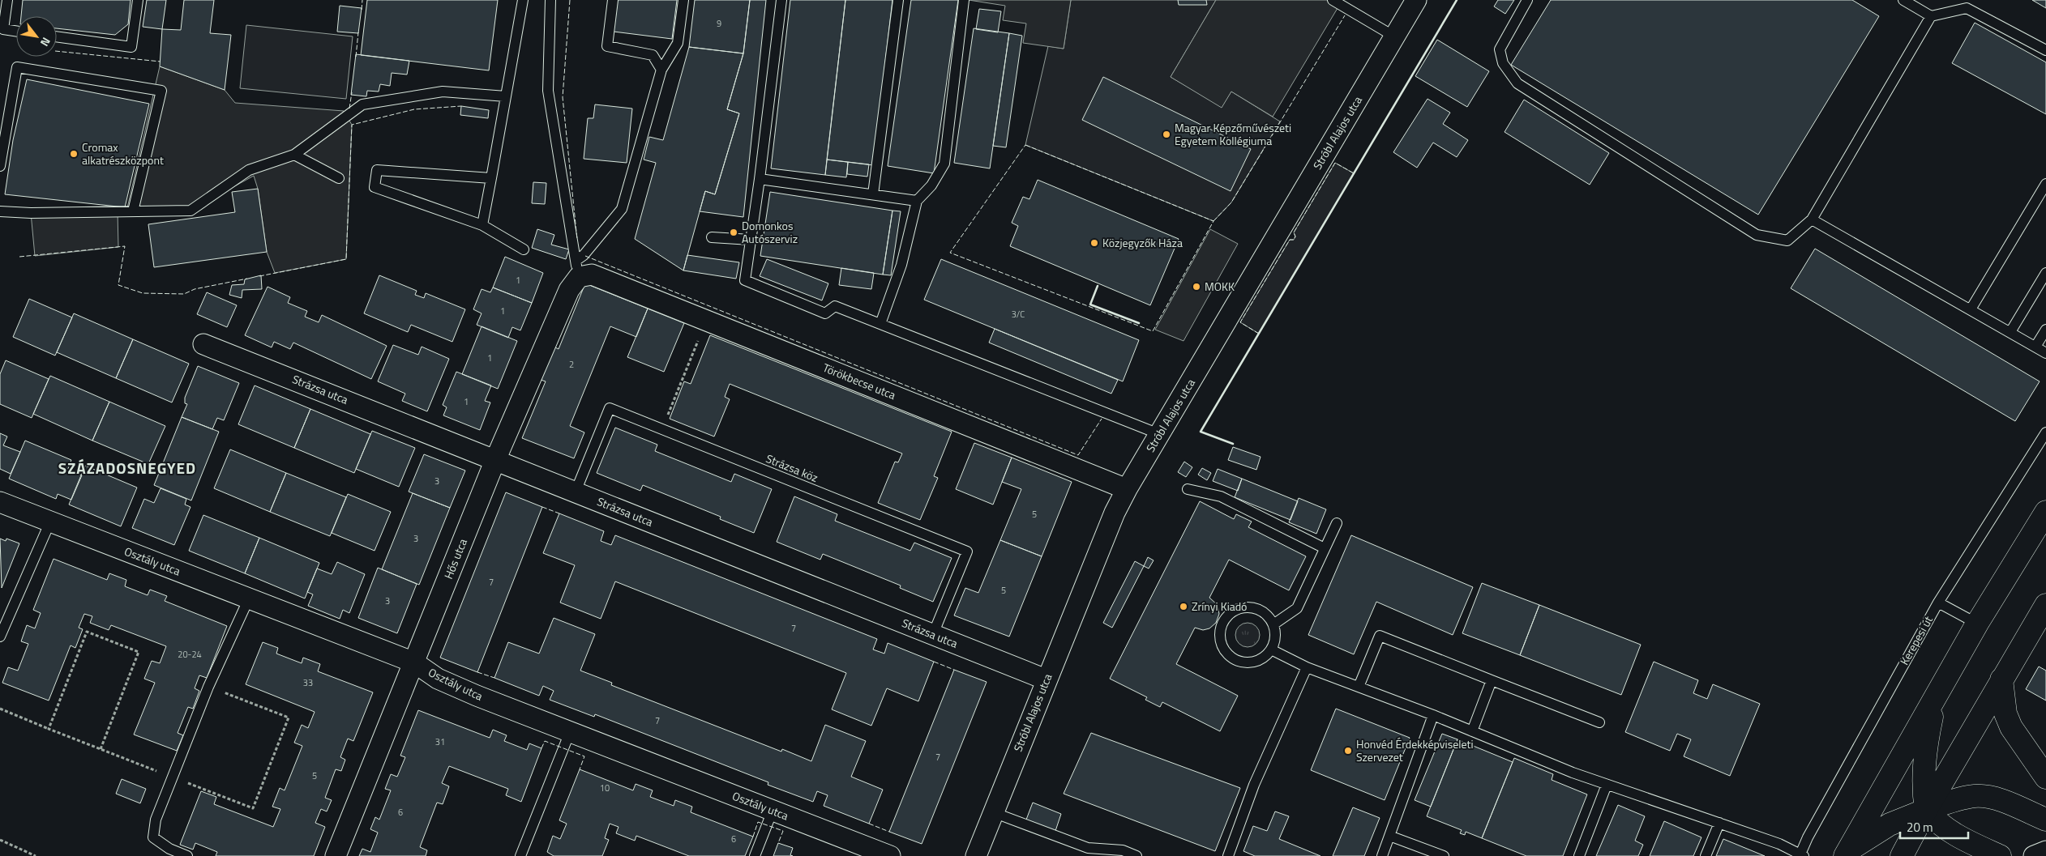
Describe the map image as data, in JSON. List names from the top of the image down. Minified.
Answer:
{"streets":{"street":["Stróbl Alajos utca","Törökbecse utca","Strázsa utca","Hős utca","Osztály utca"],"lane":["Strázsa köz","Kerepesi út"]},"crossings":[["Stróbl Alajos utca","Törökbecse utca"],["Stróbl Alajos utca","Strázsa utca"],["Törökbecse utca","Hős utca"],["Strázsa utca","Strázsa köz"],["Strázsa utca","Hős utca"],["Hős utca","Osztály utca"]],"districts":["SZÁZADOSNEGYED"],"places":["Magyar Képzőművészeti Egyetem Kollégiuma","Cromax alkatrészközpont","Domonkos Autószerviz","Közjegyzők Háza","MOKK","Zrínyi Kiadó","Honvéd Érdekképviseleti Szervezet"],"house_numbers":["9","1","1","3/C","1","2","1","3","5","3","7","5","3","7","20-24","33","7","31","7","5","10","6","6"],"scale_bar":"20 m","north":"bottom right"}
